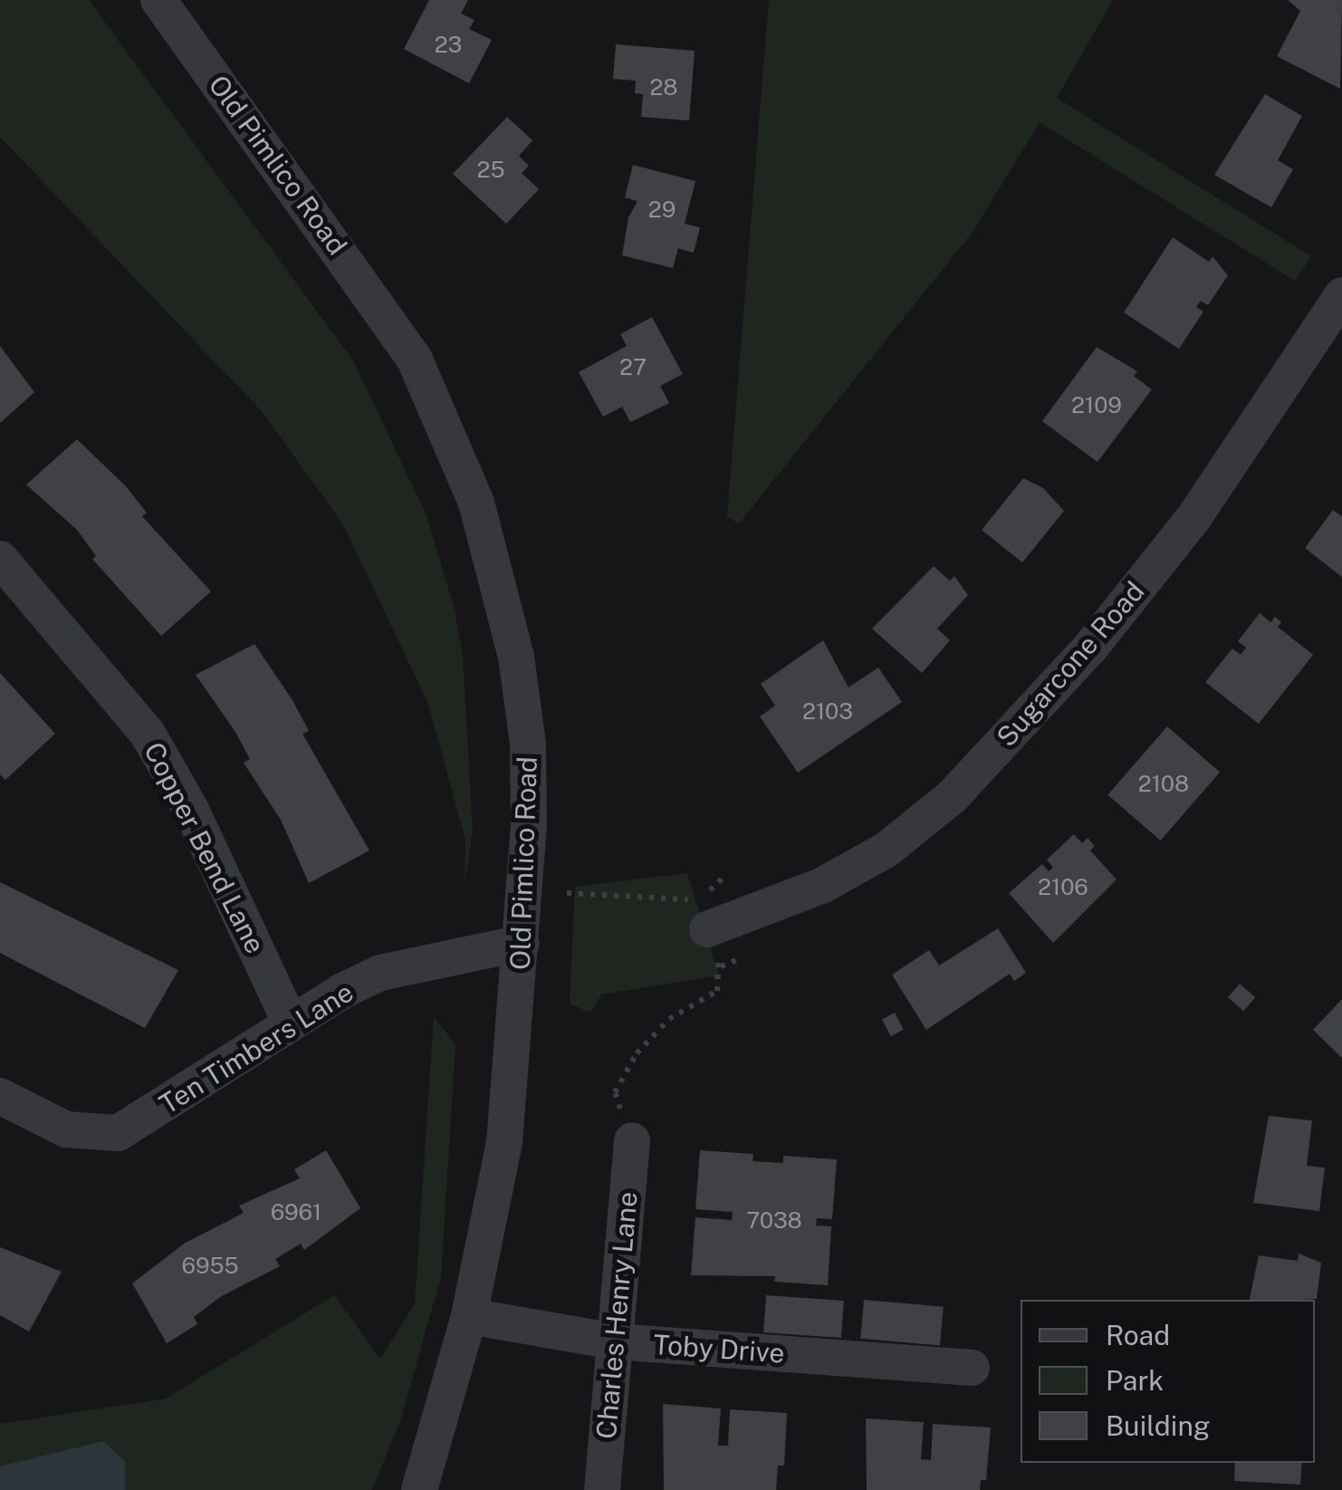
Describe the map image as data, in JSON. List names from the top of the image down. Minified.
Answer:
{"streets":{"street":["Old Pimlico Road","Sugarcone Road","Copper Bend Lane","Ten Timbers Lane","Charles Henry Lane","Toby Drive"]},"crossings":[["Old Pimlico Road","Ten Timbers Lane"],["Old Pimlico Road","Toby Drive"],["Copper Bend Lane","Ten Timbers Lane"],["Charles Henry Lane","Toby Drive"]],"house_numbers":["23","28","25","29","27","2109","2103","2108","2106","6961","7038","6955"],"legend":["Road","Park","Building"]}
